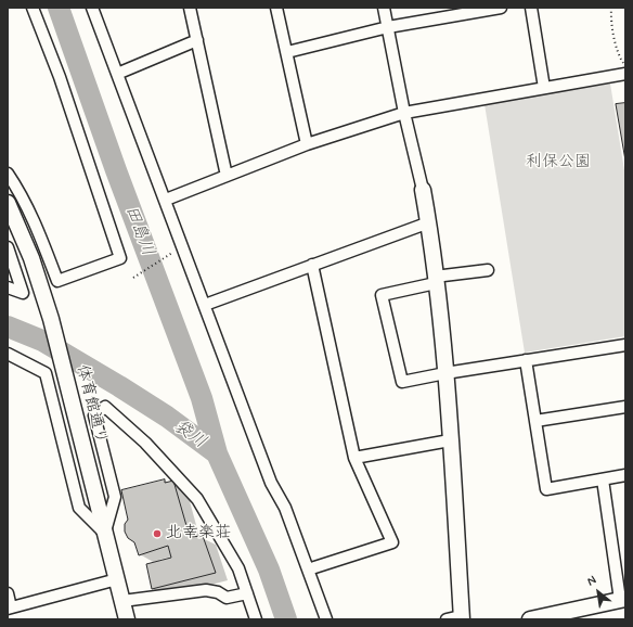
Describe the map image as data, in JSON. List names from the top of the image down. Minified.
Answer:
{"streets":{"street":["体育館通り"]},"water":["田島川","袋川"],"parks":["利保公園"],"places":["北幸楽荘"],"north":"top left"}
